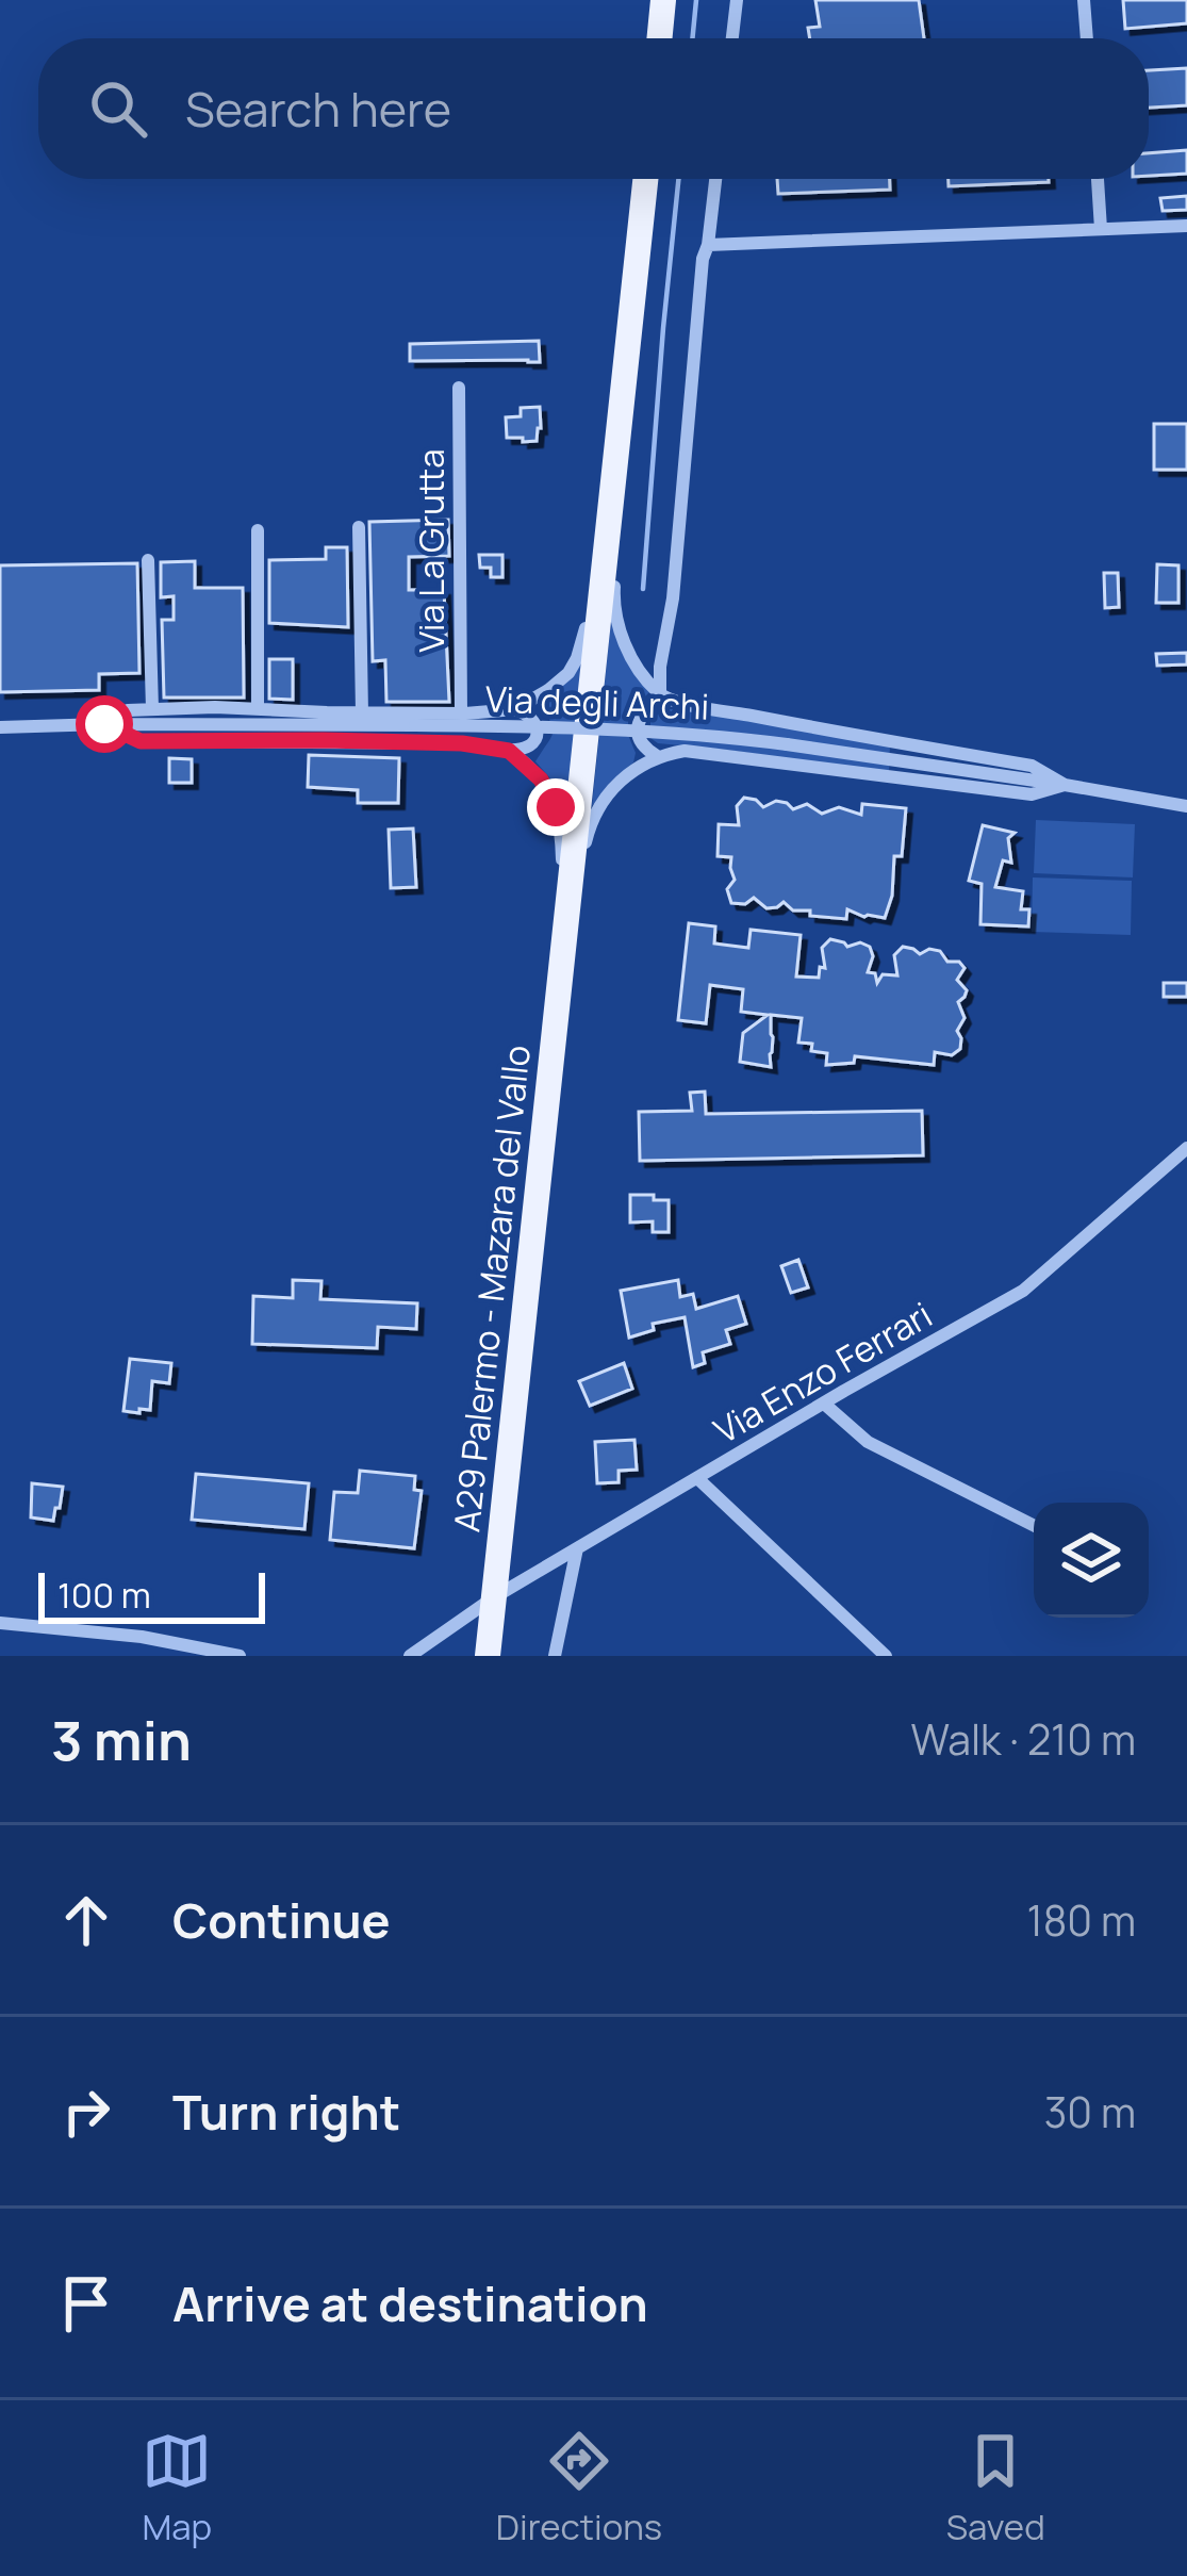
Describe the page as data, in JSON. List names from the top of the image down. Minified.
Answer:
{"streets":{"main road":["A29 Palermo - Mazara del Vallo"],"street":["Via La Grutta","Via degli Archi","Via Enzo Ferrari"]},"crossings":[["A29 Palermo - Mazara del Vallo","Via Enzo Ferrari"]],"scale_bar":"100 m","page":{"search":"Search here","scale":"100 m","heading":["3 min","Walk · 210 m"],"list":[["Continue","180 m"],["Turn right","30 m"],"Arrive at destination"],"nav":["Map","Directions","Saved"]}}
